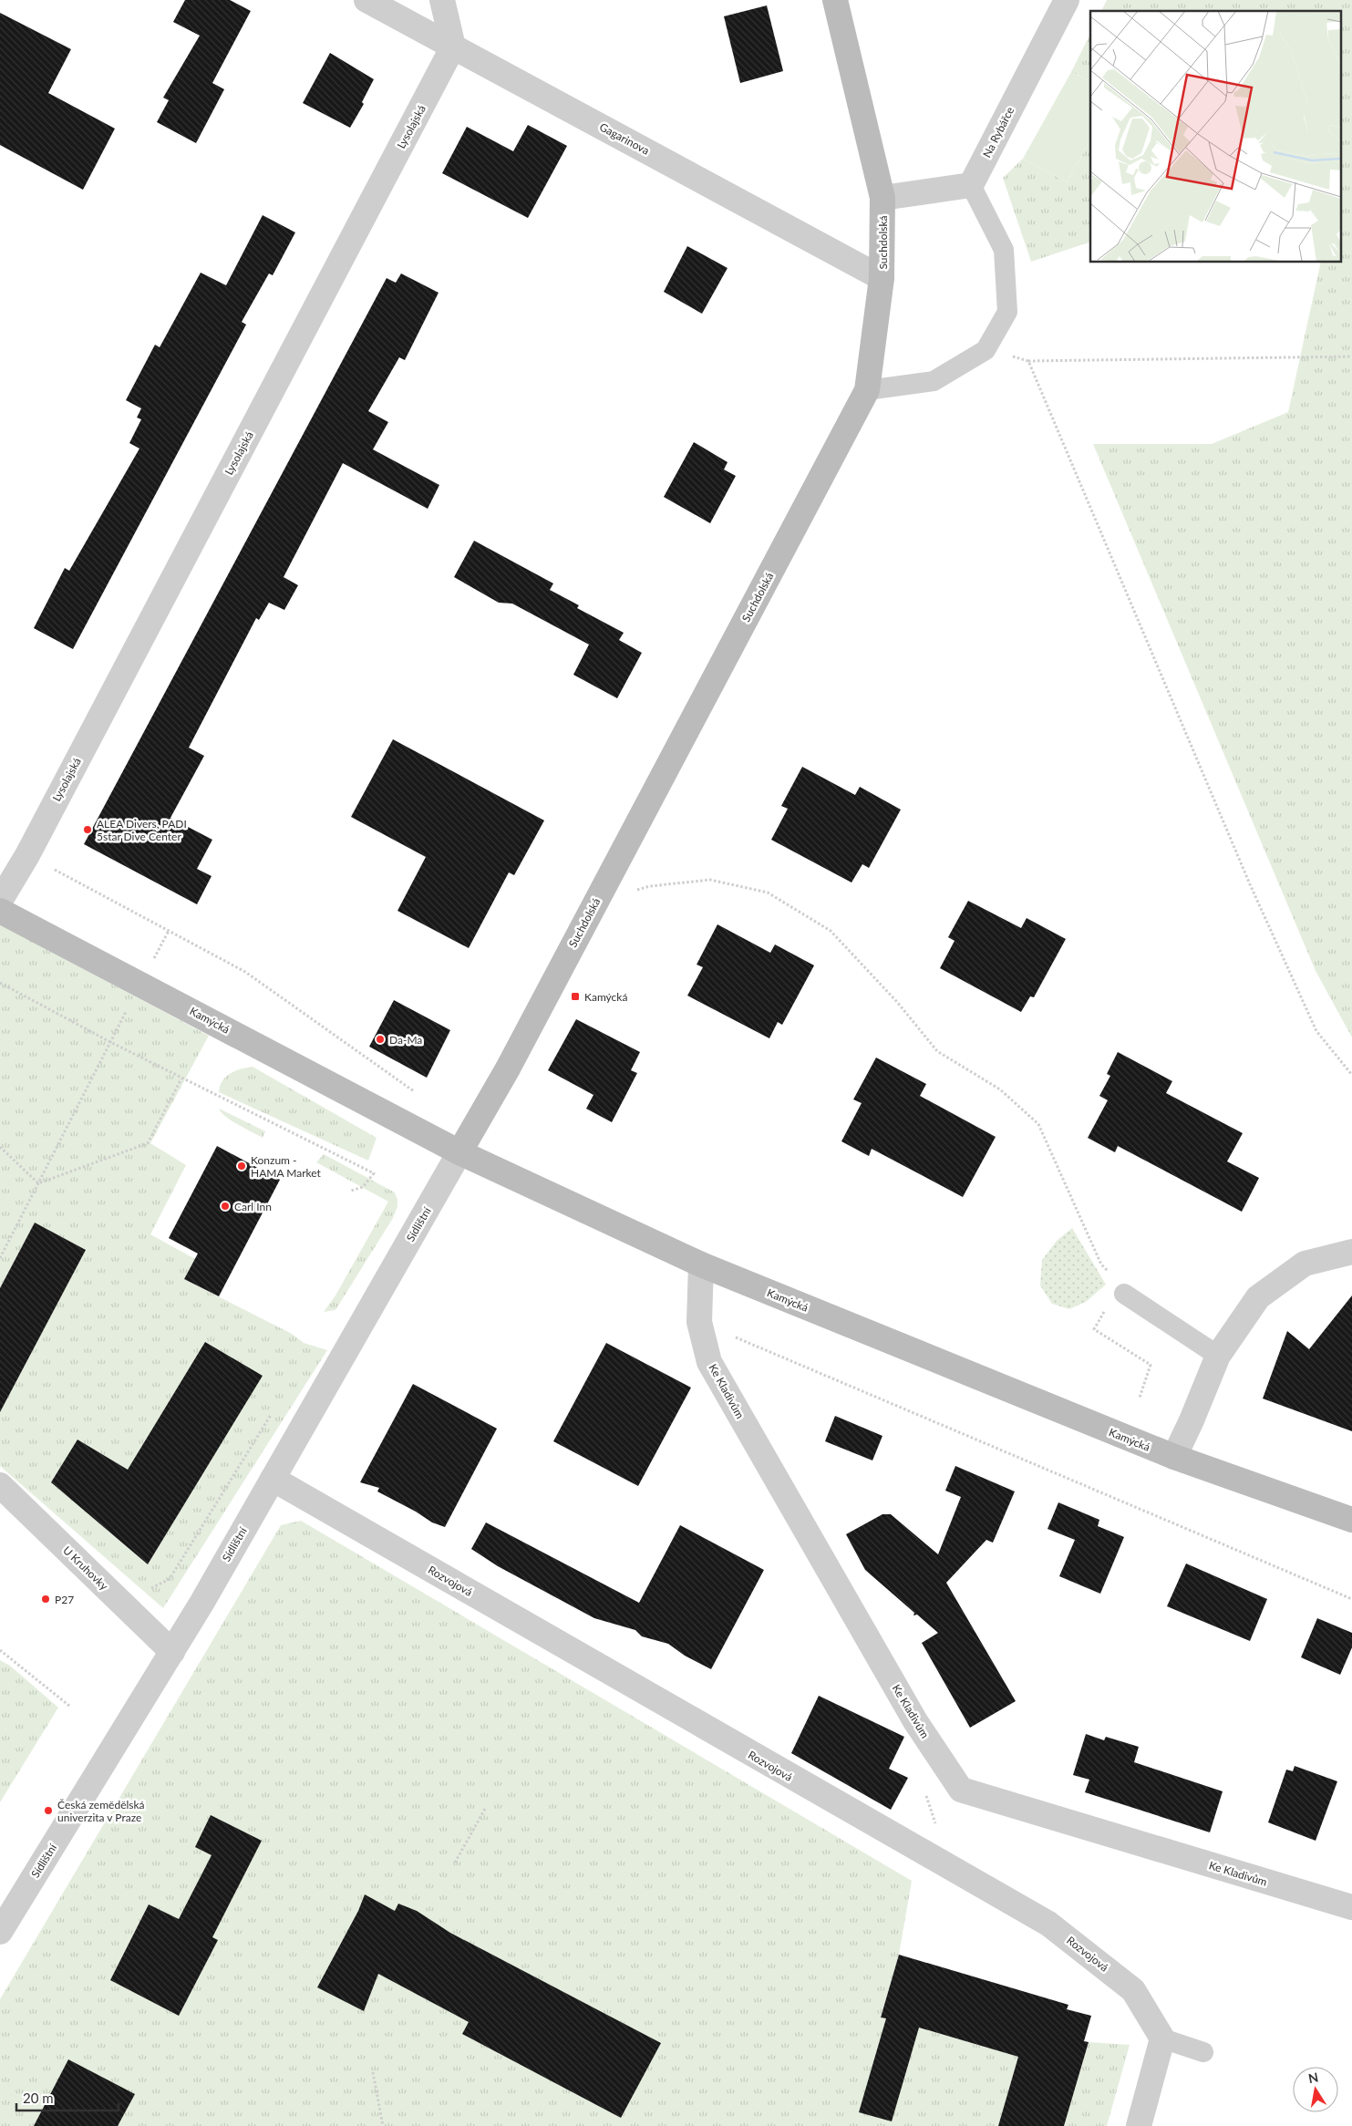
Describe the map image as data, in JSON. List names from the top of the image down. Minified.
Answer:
{"streets":{"main road":["Suchdolská","Kamýcká"],"street":["Lysolajská","Na Rybářce","Gagarinova","Sídlištní","Ke Kladivům","U Kruhovky","Rozvojová"]},"crossings":[["Lysolajská","Gagarinova"],["Gagarinova","Suchdolská"],["Suchdolská","Kamýcká"],["Suchdolská","Sídlištní"],["Kamýcká","Sídlištní"],["Kamýcká","Ke Kladivům"],["Sídlištní","U Kruhovky"],["Sídlištní","Rozvojová"]],"places":{"other":["ALEA Divers, PADI 5star Dive Center","Da-Ma","Konzum - HAMA Market","Carl Inn","P27","Česká zemědělská univerzita v Praze"],"transit":["Kamýcká"]},"scale_bar":"20 m","north":"top"}
